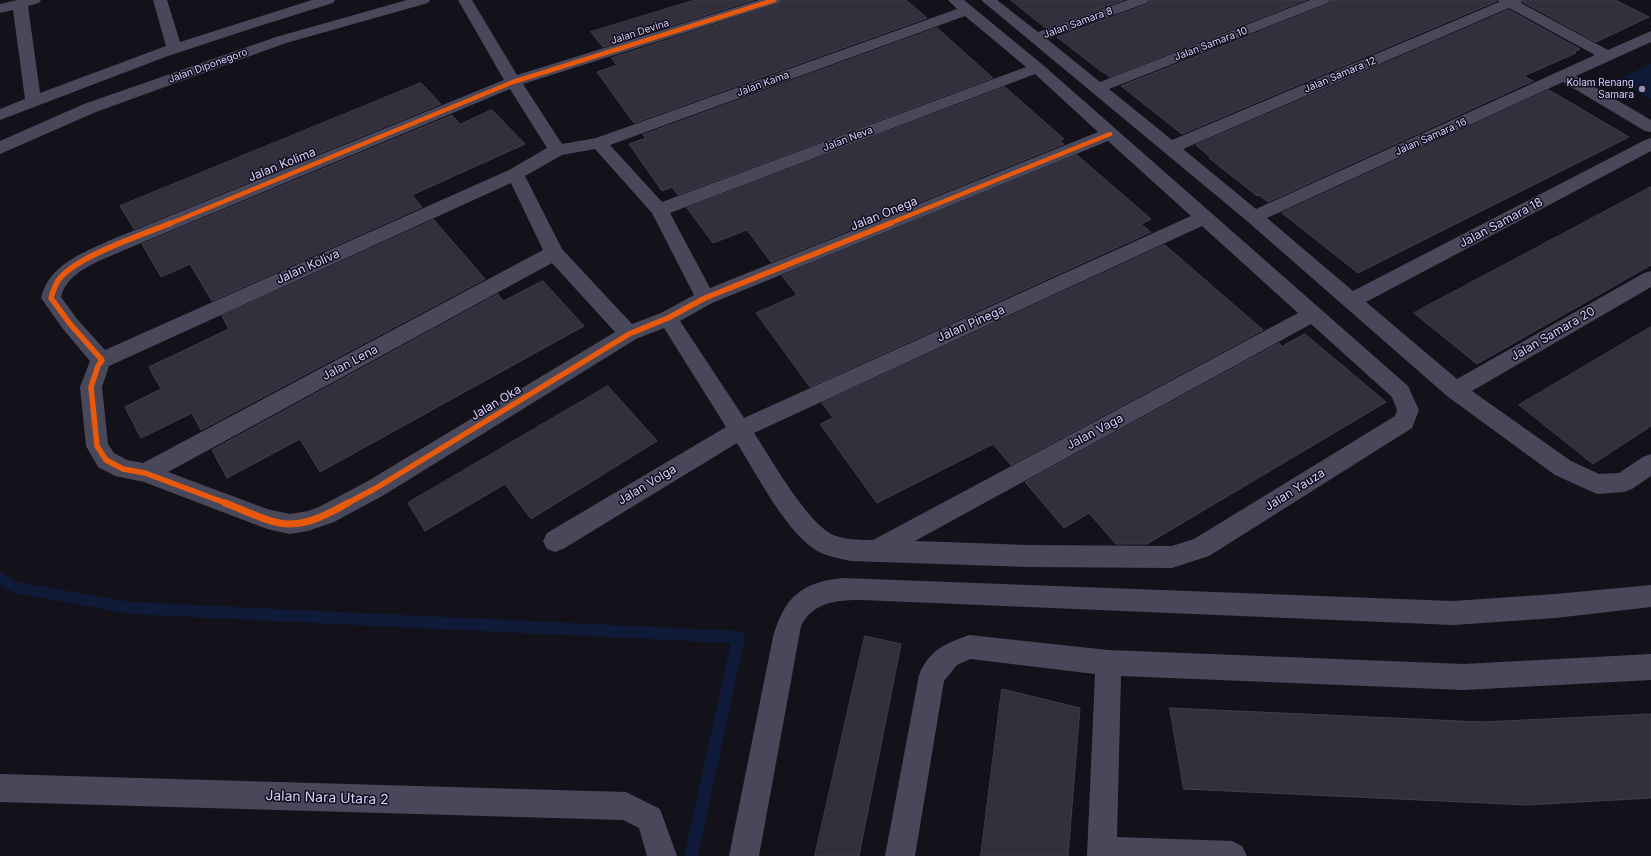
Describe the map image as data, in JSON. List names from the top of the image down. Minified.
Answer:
{"streets":{"street":["Jalan Samara 8","Jalan Devina","Jalan Samara 10","Jalan Diponegoro","Jalan Samara 12","Jalan Kama","Jalan Samara 16","Jalan Neva","Jalan Kolima","Jalan Onega","Jalan Samara 18","Jalan Koliva","Jalan Pinega","Jalan Samara 20","Jalan Lena","Jalan Oka","Jalan Vaga","Jalan Volga","Jalan Yauza","Jalan Nara Utara 2"]},"crossings":[["Jalan Devina","Jalan Kolima"],["Jalan Kama","Jalan Koliva"],["Jalan Kolima","Jalan Koliva"],["Jalan Kolima","Jalan Oka"],["Jalan Onega","Jalan Oka"],["Jalan Onega","Jalan Yauza"],["Jalan Koliva","Jalan Oka"],["Jalan Pinega","Jalan Volga"],["Jalan Pinega","Jalan Yauza"],["Jalan Lena","Jalan Oka"],["Jalan Oka","Jalan Yauza"],["Jalan Vaga","Jalan Yauza"],["Jalan Volga","Jalan Yauza"]],"places":["Kolam Renang Samara"]}
